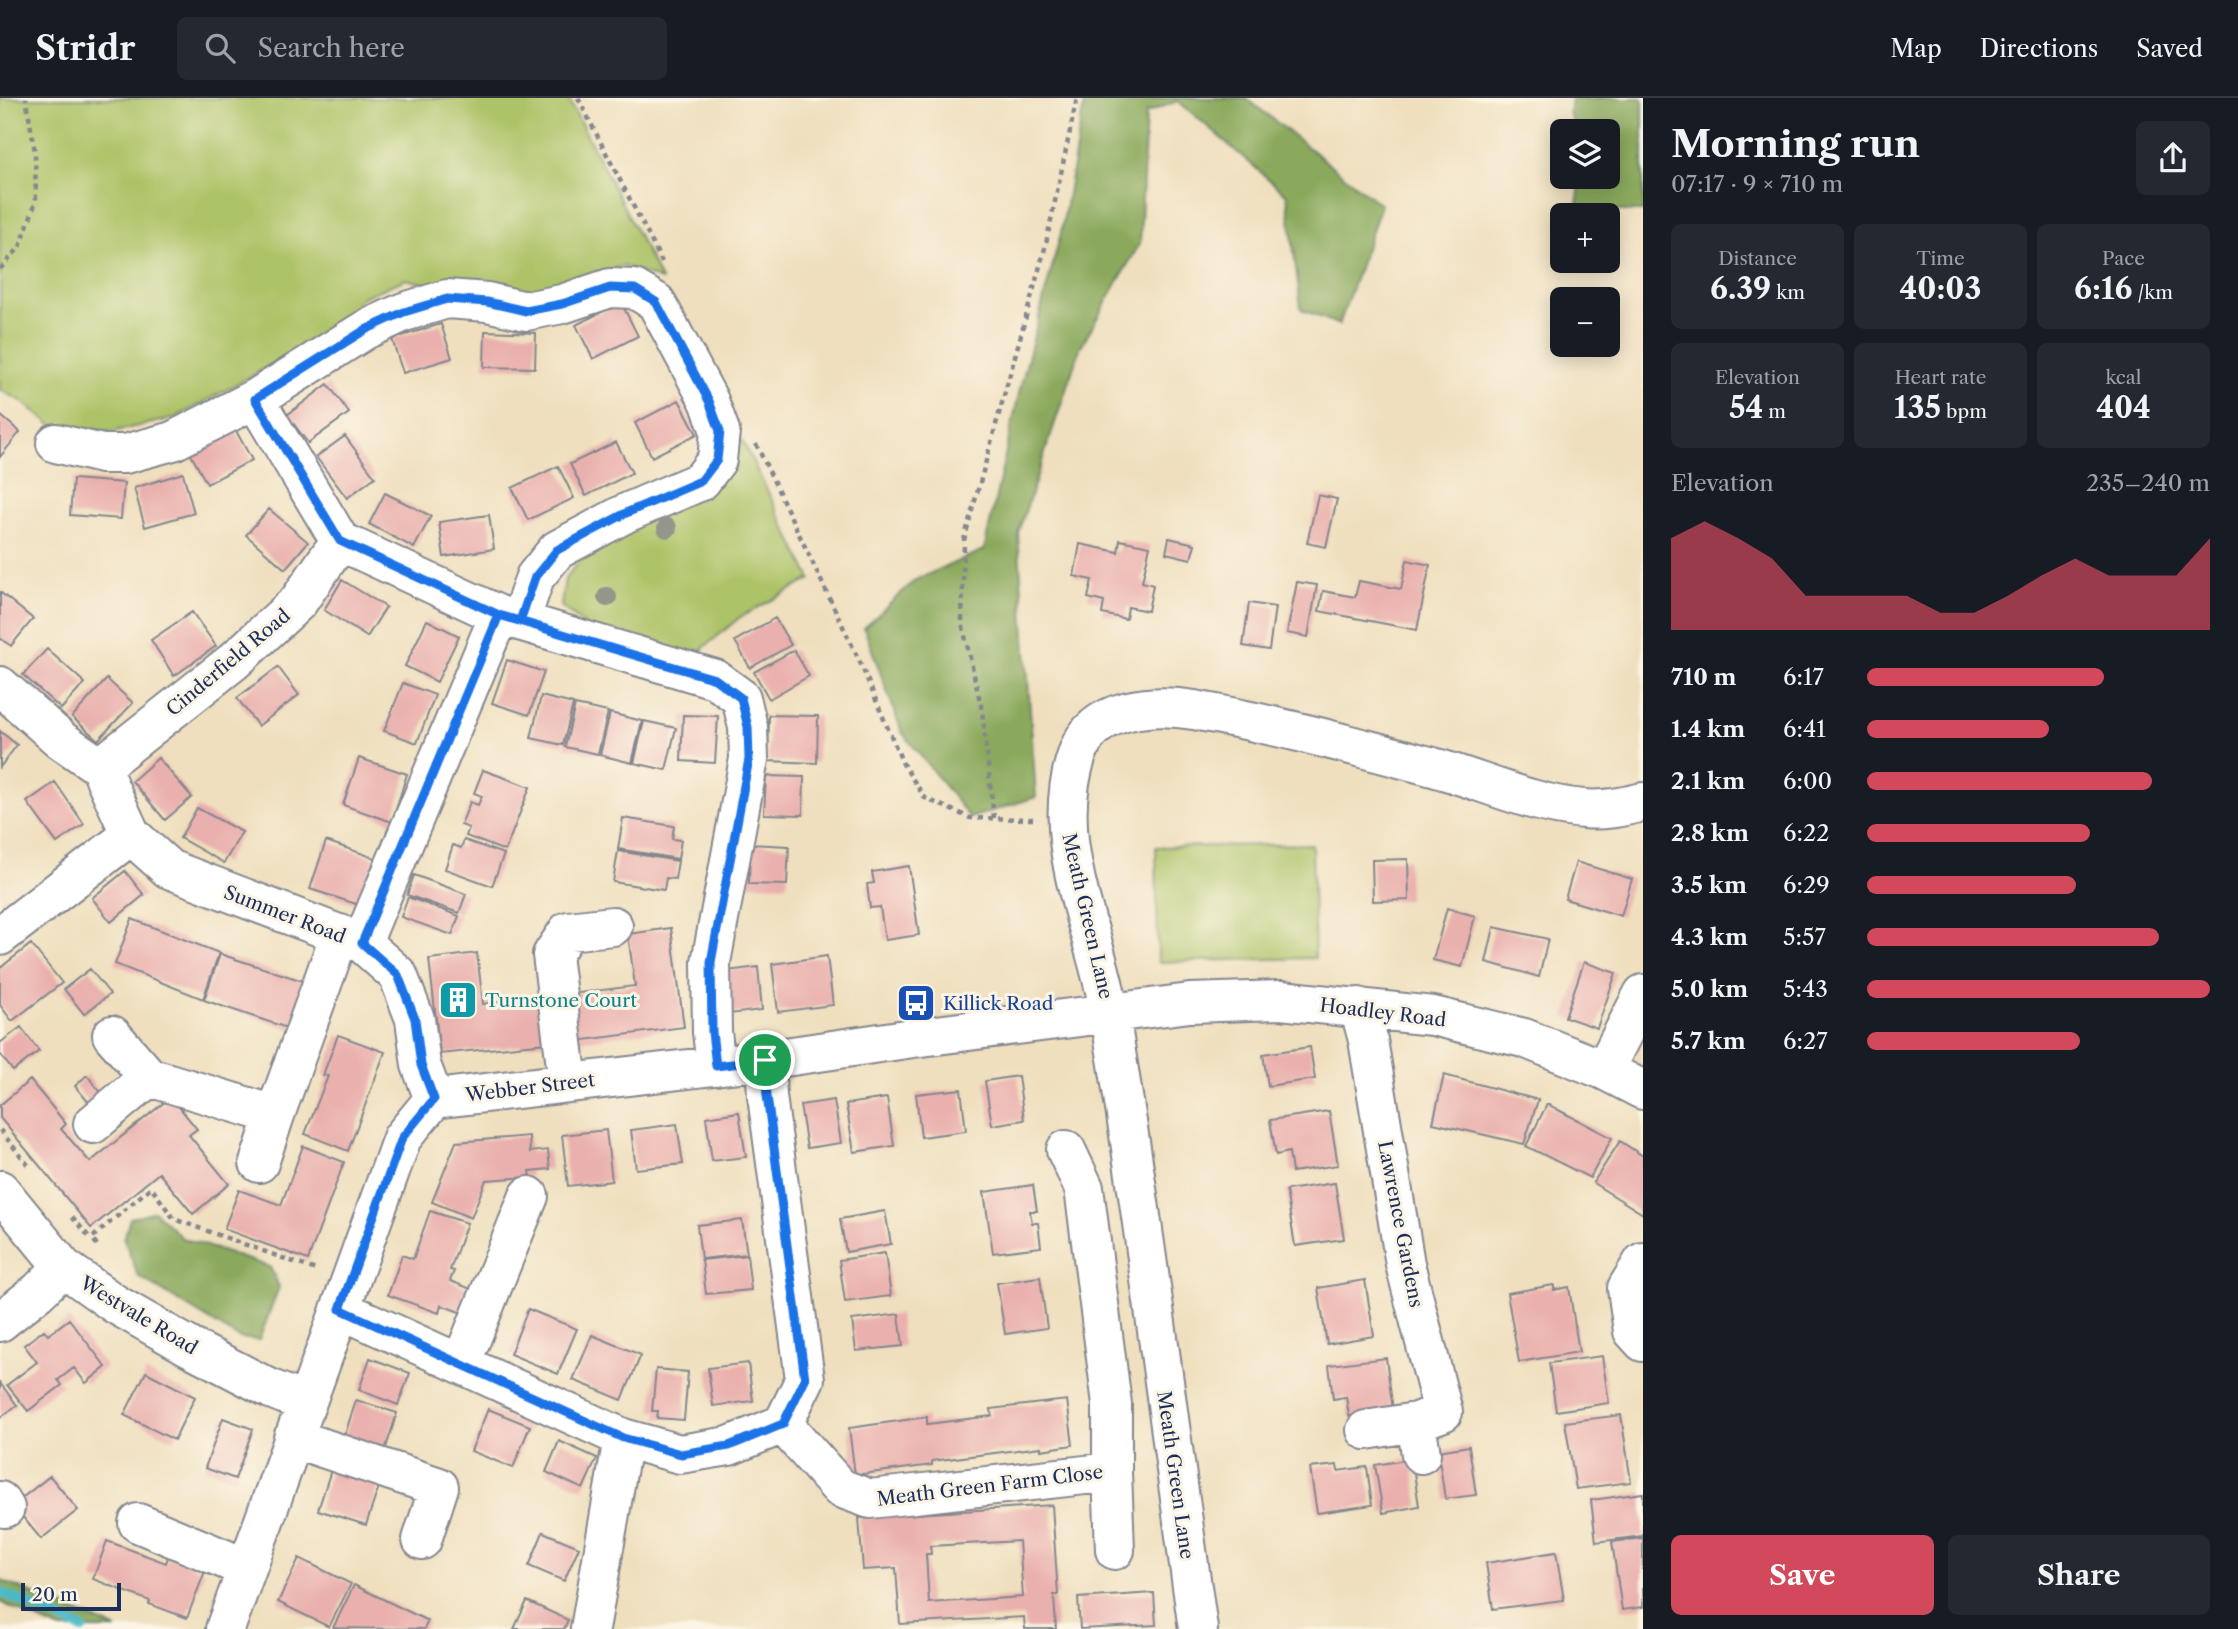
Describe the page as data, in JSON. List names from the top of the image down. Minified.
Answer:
{"streets":{"street":["Cinderfield Road","Summer Road","Meath Green Lane","Hoadley Road","Webber Street","Lawrence Gardens","Westvale Road","Meath Green Farm Close"]},"crossings":[["Summer Road","Webber Street"],["Meath Green Lane","Hoadley Road"],["Meath Green Lane","Webber Street"],["Hoadley Road","Webber Street"],["Hoadley Road","Lawrence Gardens"]],"places":{"building":["Turnstone Court"],"bus stop":["Killick Road"]},"scale_bar":"20 m","page":{"header":"Stridr","search":"Search here","nav":["Map","Directions","Saved"],"heading":["Morning run","07:17 · 9 × 710 m"],"map_buttons":["+","−"],"stats":[["Distance","6.39 km"],["Time","40:03"],["Pace","6:16 /km"],["Elevation","54 m"],["Heart rate","135 bpm"],["kcal","404"]],"chart":["Elevation","235–240 m"],"list":[{"name":"710 m","note":"6:17"},{"name":"1.4 km","note":"6:41"},{"name":"2.1 km","note":"6:00"},{"name":"2.8 km","note":"6:22"},{"name":"3.5 km","note":"6:29"},{"name":"4.3 km","note":"5:57"},{"name":"5.0 km","note":"5:43"},{"name":"5.7 km","note":"6:27"}],"buttons":["Save","Share"],"scale":"20 m"}}
